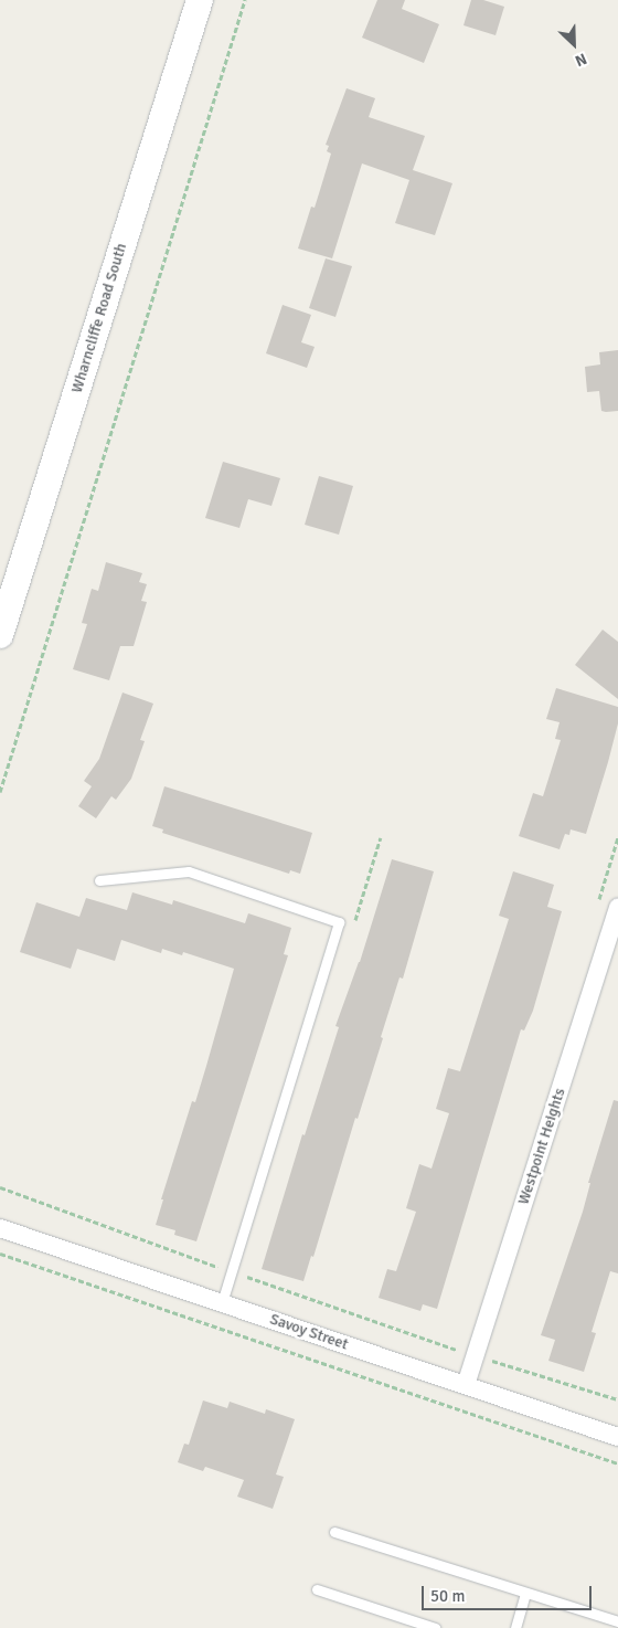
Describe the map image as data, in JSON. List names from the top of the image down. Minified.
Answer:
{"streets":{"main road":["Wharncliffe Road South"],"street":["Westpoint Heights","Savoy Street"]},"crossings":[["Westpoint Heights","Savoy Street"]],"scale_bar":"50 m","north":"bottom right"}
